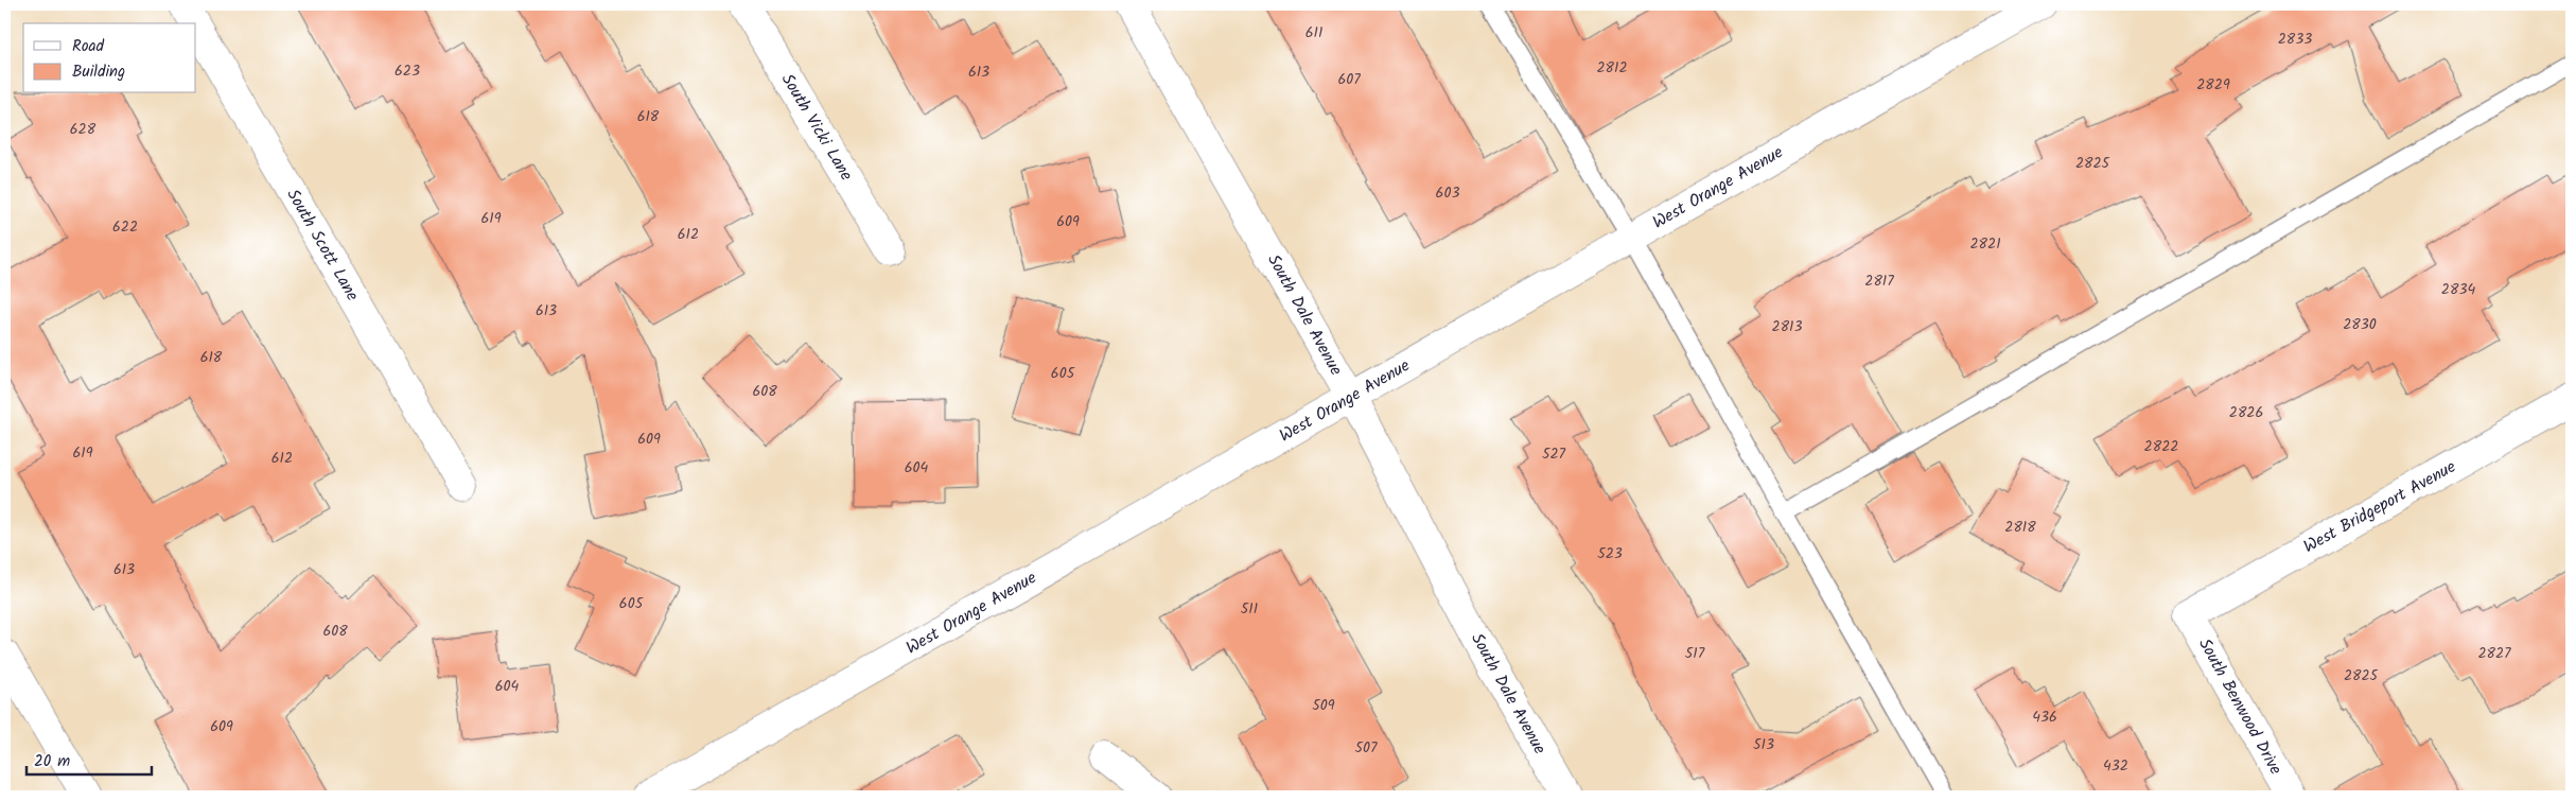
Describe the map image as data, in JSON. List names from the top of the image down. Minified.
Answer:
{"streets":{"street":["South Vicki Lane","West Orange Avenue","South Scott Lane","South Dale Avenue","West Bridgeport Avenue","South Benwood Drive"]},"crossings":[["West Orange Avenue","South Dale Avenue"],["West Bridgeport Avenue","South Benwood Drive"]],"house_numbers":["611","2833","2812","623","613","607","2829","618","628","2825","603","619","609","622","612","2821","2817","2834","613","2830","2813","618","605","608","2826","609","2822","619","527","612","604","2818","523","613","605","511","608","517","2827","2825","604","509","436","609","513","507","432"],"legend":["Road","Building"],"scale_bar":"20 m"}
